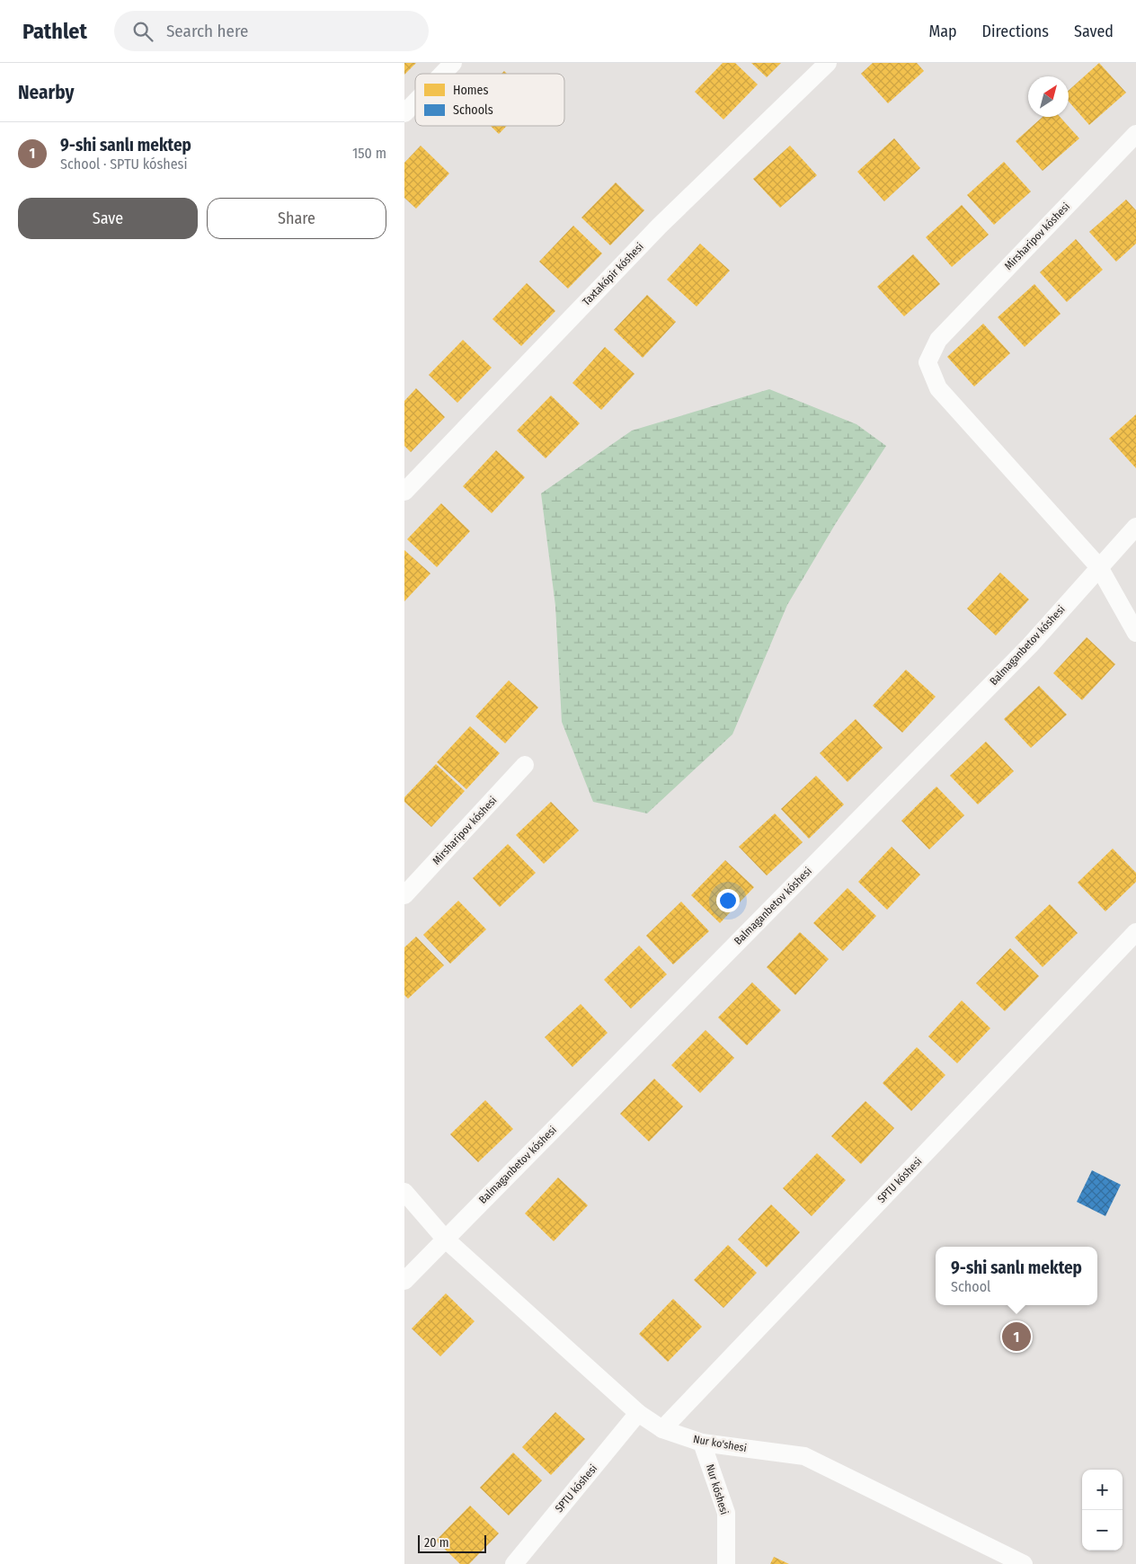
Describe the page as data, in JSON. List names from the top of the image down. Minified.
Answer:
{"streets":{"street":["Mirsharipov kóshesi","Taxtakópir kóshesi","Balmaganbetov kóshesi","SPTU kóshesi","Nur ko'shesi","Nur kóshesi"]},"crossings":[["Mirsharipov kóshesi","Balmaganbetov kóshesi"],["Balmaganbetov kóshesi","Nur ko'shesi"],["SPTU kóshesi","Nur ko'shesi"],["Nur ko'shesi","Nur kóshesi"]],"legend":["Homes","Schools"],"scale_bar":"20 m","north":"top right","page":{"header":"Pathlet","search":"Search here","nav":["Map","Directions","Saved"],"heading":"Nearby","list":[{"mark":"1","name":"9-shi sanlı mektep","note":"School · SPTU kóshesi","value":"150 m"}],"buttons":["Save","Share"],"popup":["9-shi sanlı mektep","School"],"pins":"1","map_buttons":["+","−"],"scale":"20 m"}}
